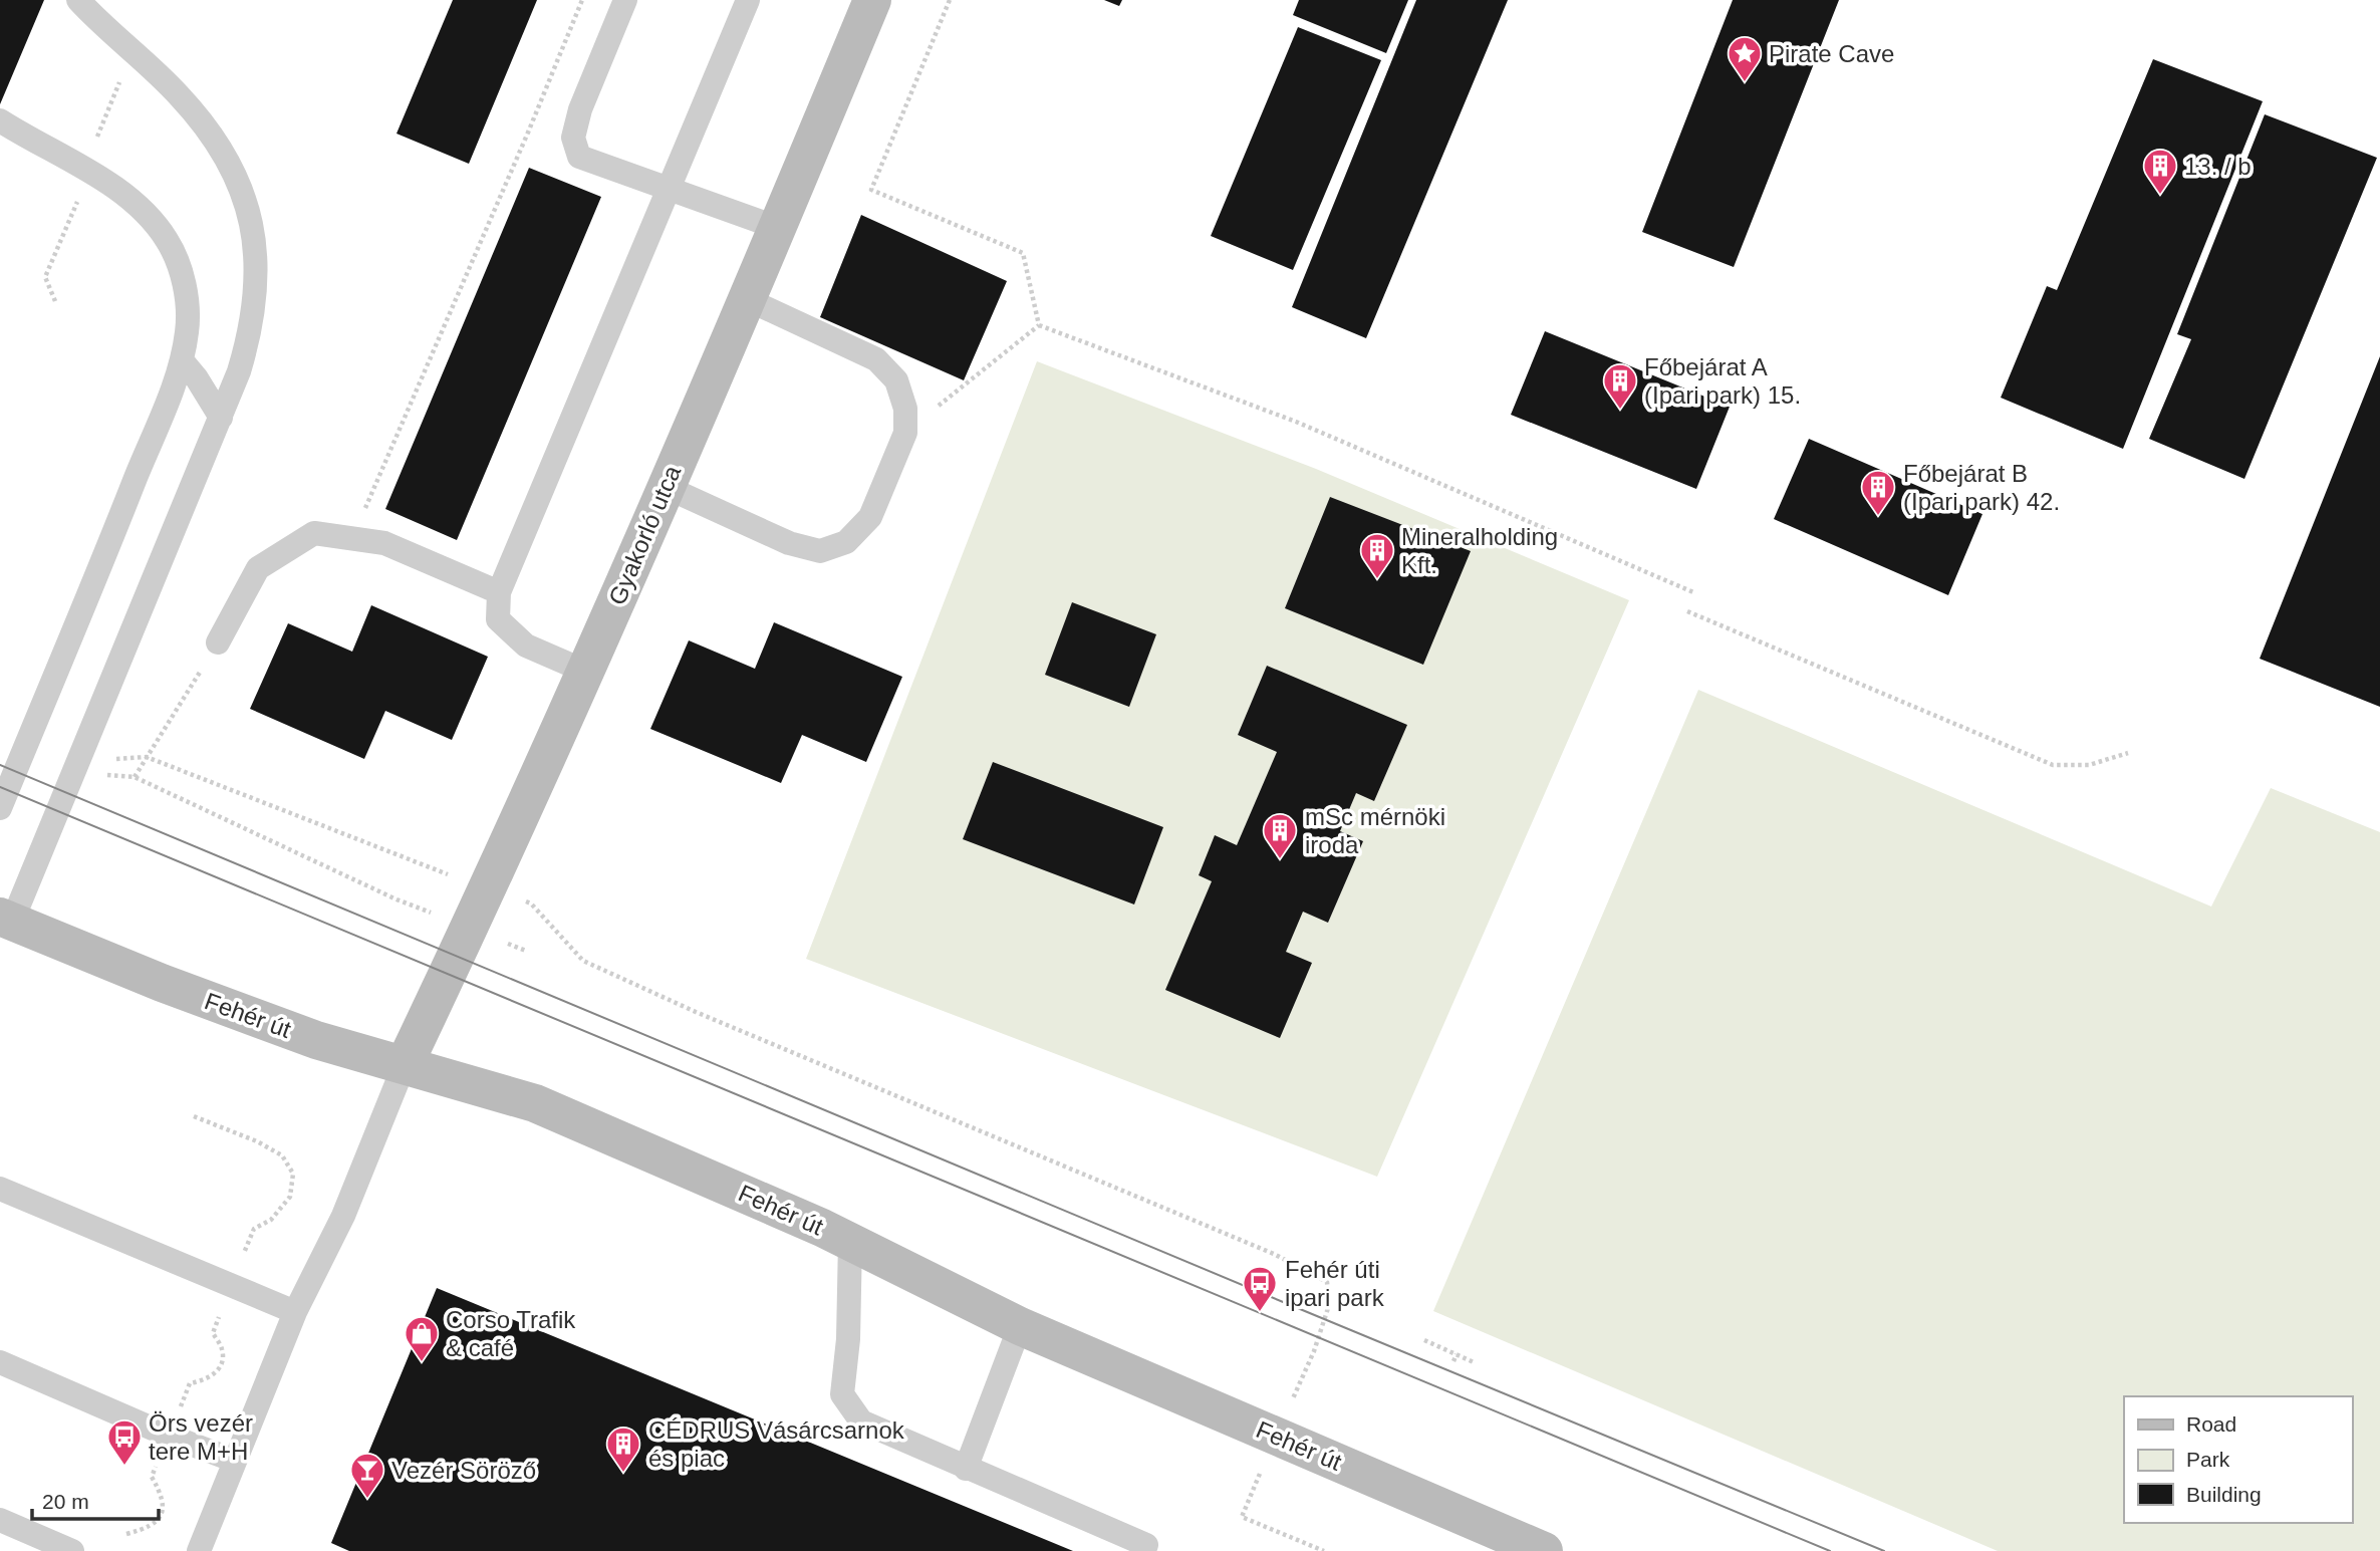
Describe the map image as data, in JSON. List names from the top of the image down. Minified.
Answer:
{"streets":{"main road":["Gyakorló utca","Fehér út"]},"crossings":[["Gyakorló utca","Fehér út"]],"places":{"place":["Pirate Cave"],"building":["13. / b","Főbejárat A (Ipari park) 15.","Főbejárat B (Ipari park) 42.","Mineralholding Kft.","mSc mérnöki iroda","CÉDRUS Vásárcsarnok és piac"],"bus stop":["Fehér úti ipari park","Örs vezér tere M+H"],"shop":["Corso Trafik & café"],"bar":["Vezér Söröző"]},"legend":["Road","Park","Building"],"scale_bar":"20 m"}
